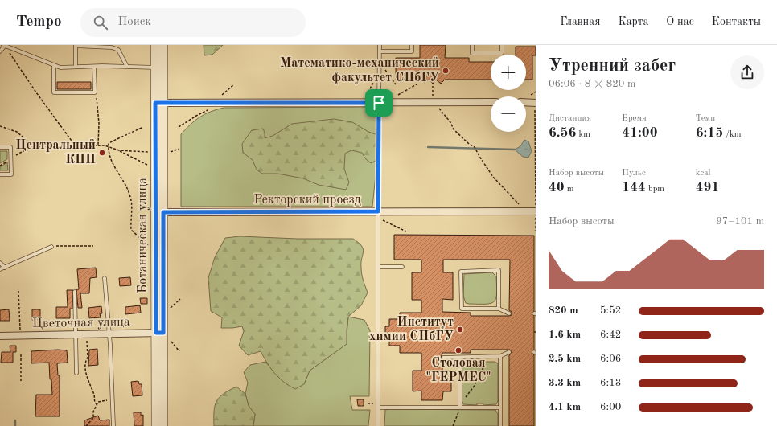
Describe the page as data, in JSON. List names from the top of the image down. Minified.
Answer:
{"streets":{"street":["Ректорский проезд","Ботаническая улица","Цветочная улица"]},"crossings":[["Ректорский проезд","Ботаническая улица"],["Ботаническая улица","Цветочная улица"]],"places":["Математико-механический факультет СПбГУ","Центральный КПП","Институт химии СПбГУ","Столовая \"ГЕРМЕС\""],"page":{"header":"Tempo","search":"Поиск","nav":["Главная","Карта","О нас","Контакты"],"heading":["Утренний забег","06:06 · 8 × 820 m"],"map_buttons":["+","−"],"stats":[["Дистанция","6.56 km"],["Время","41:00"],["Темп","6:15 /km"],["Набор высоты","40 m"],["Пульс","144 bpm"],["kcal","491"]],"chart":["Набор высоты","97–101 m"],"list":[{"name":"820 m","note":"5:52"},{"name":"1.6 km","note":"6:42"},{"name":"2.5 km","note":"6:06"},{"name":"3.3 km","note":"6:13"},{"name":"4.1 km","note":"6:00"}]}}
